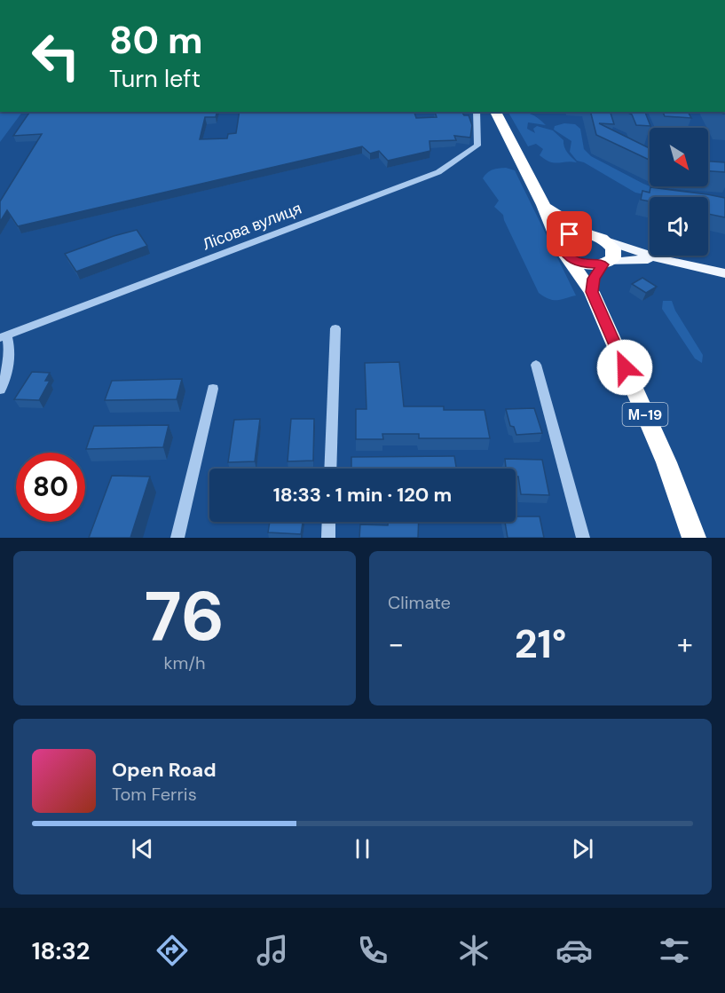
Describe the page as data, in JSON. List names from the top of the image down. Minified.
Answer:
{"streets":{"highway":["М-19"],"street":["Лісова вулиця"]},"north":"bottom right","page":{"turn":["80 m","Turn left"],"limit":"80","trip":"18:33 · 1 min · 120 m","tile":[["76","km/h"],"Climate"],"heat":["−","21°","+"],"song":["Open Road","Tom Ferris"],"tabs":"18:32"}}
